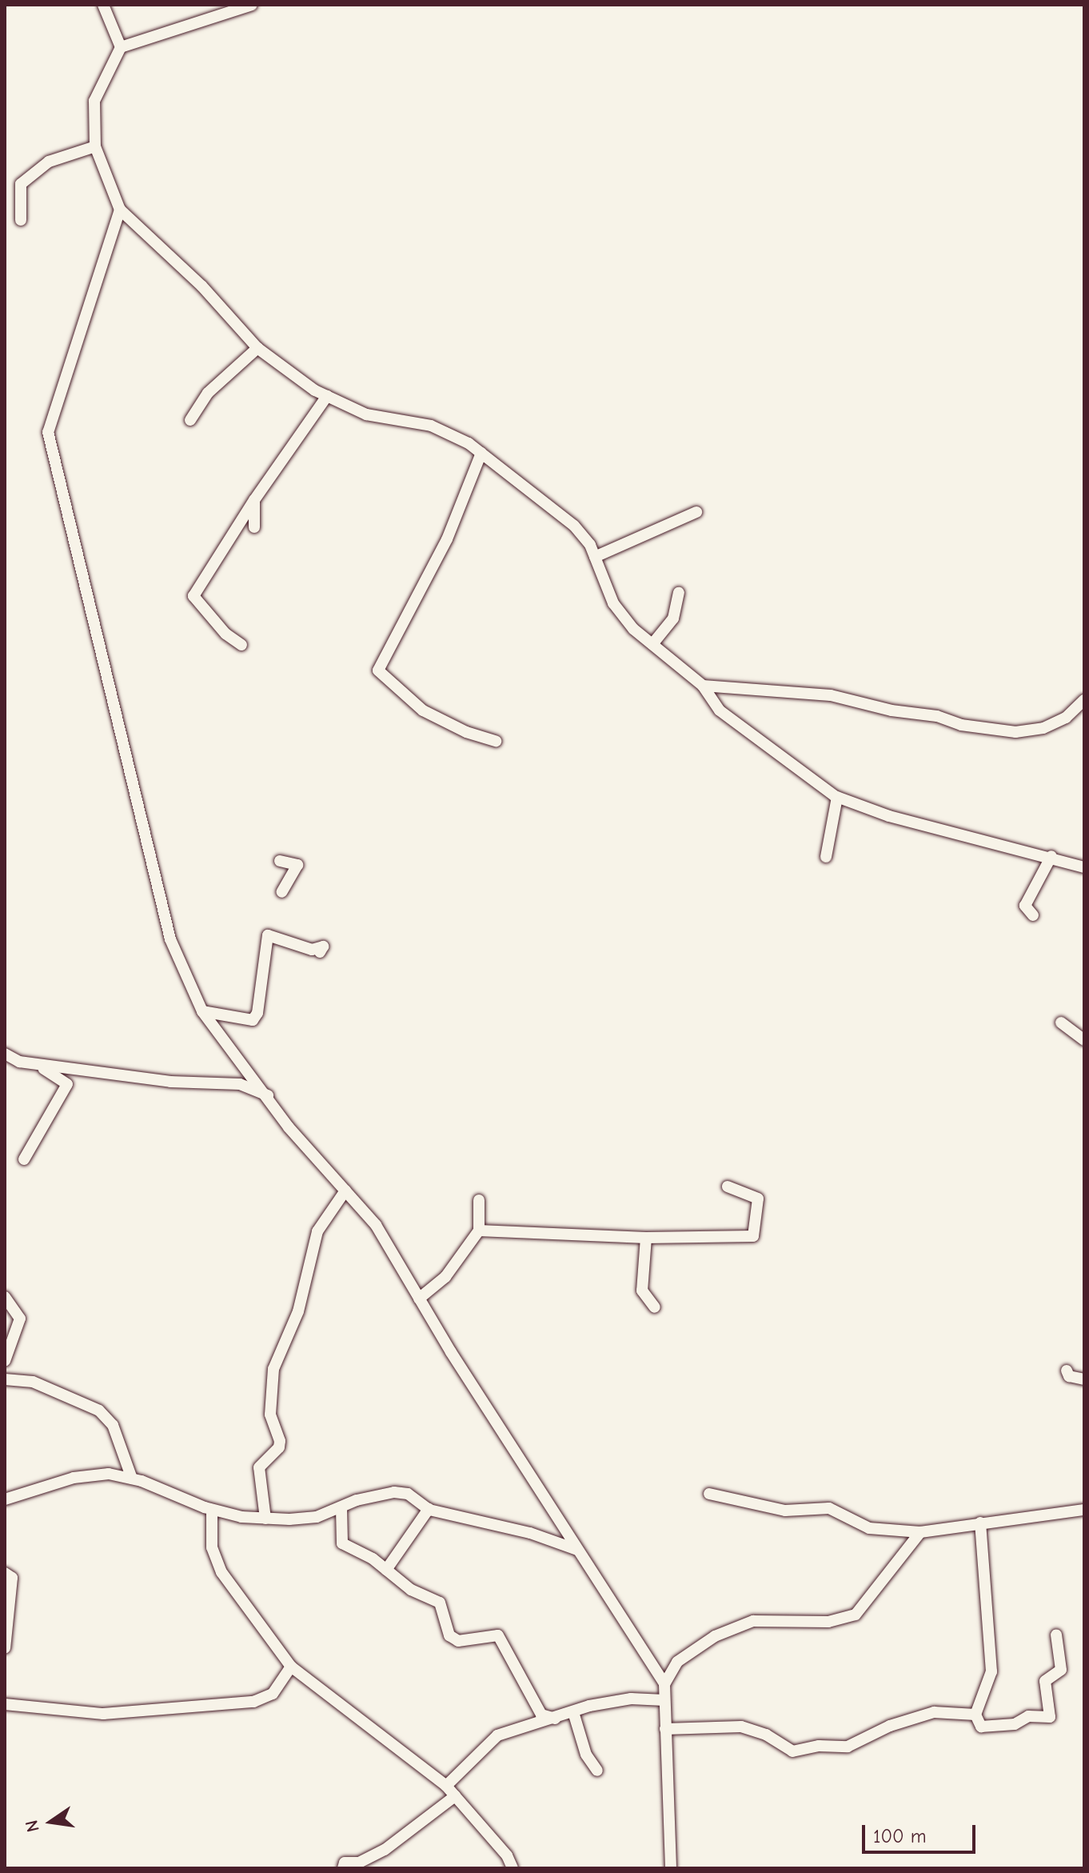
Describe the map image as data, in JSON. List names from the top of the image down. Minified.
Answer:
{"scale_bar":"100 m","north":"left"}
